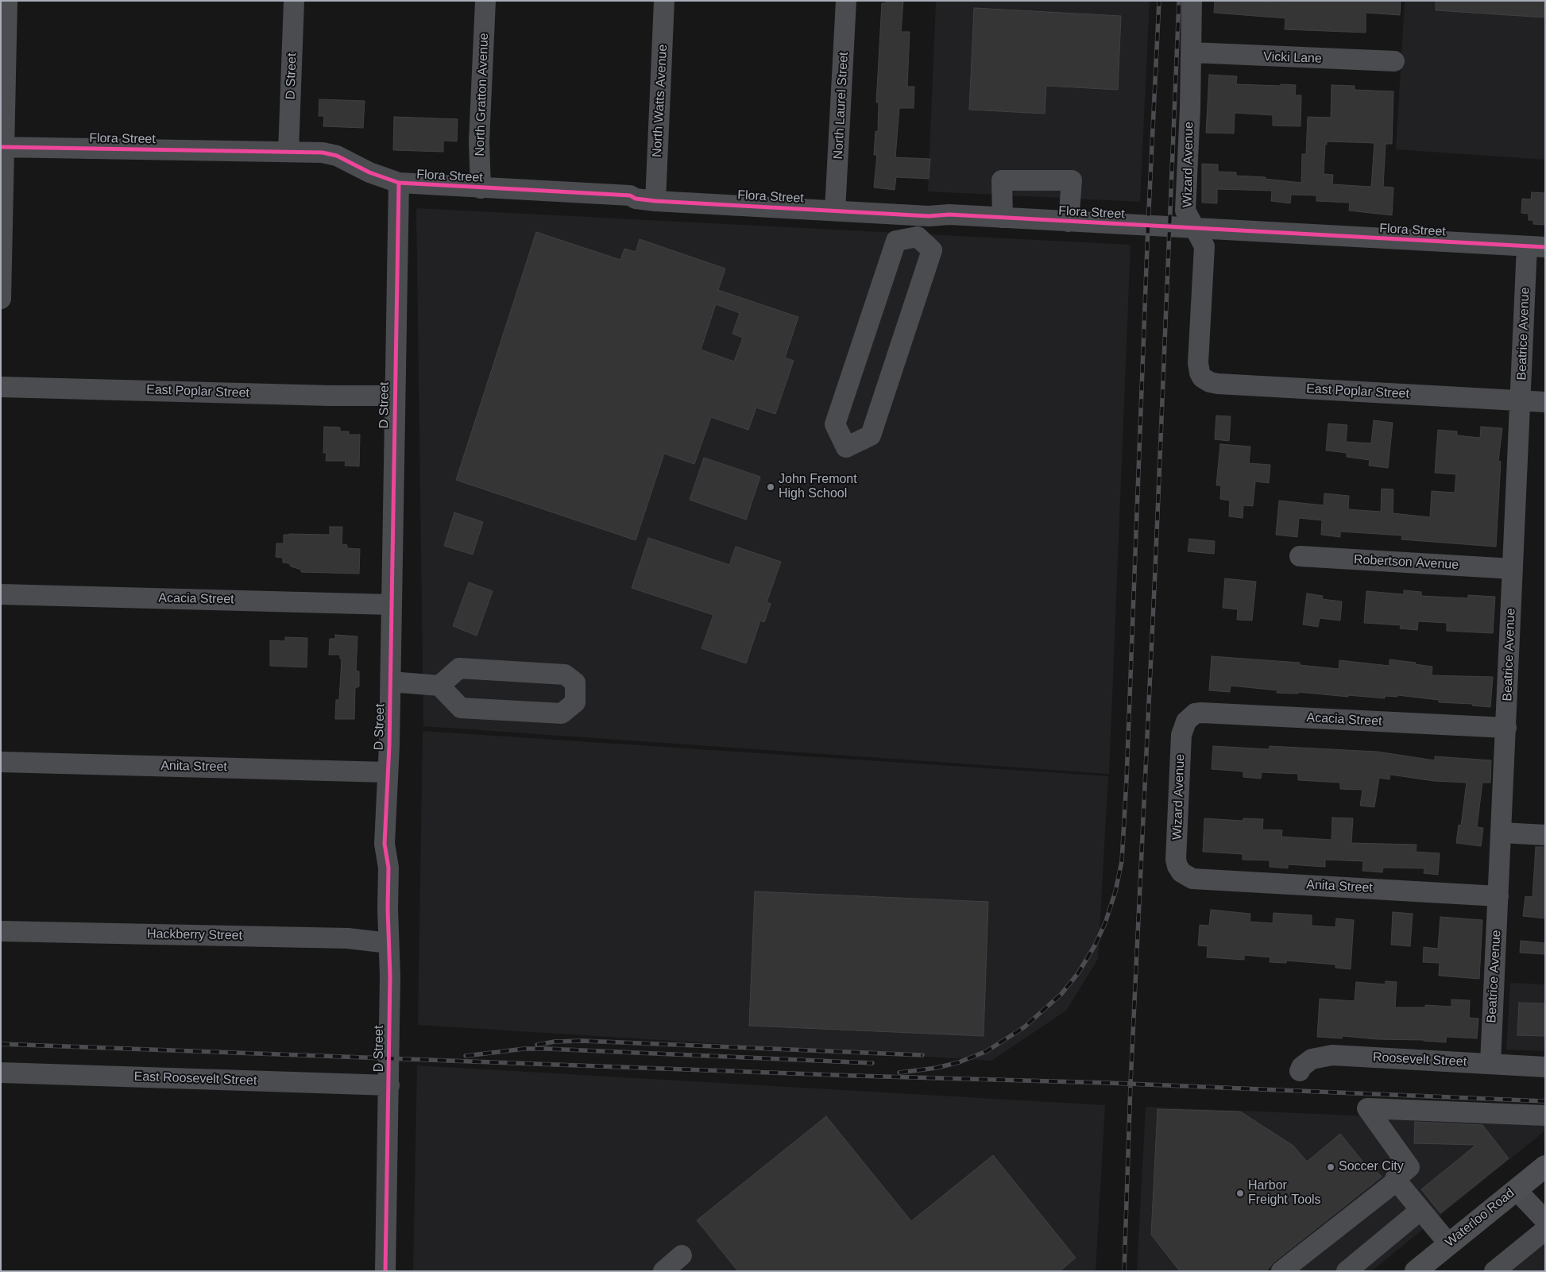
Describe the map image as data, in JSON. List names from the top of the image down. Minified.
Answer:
{"streets":{"main road":["Waterloo Road"],"street":["Vicki Lane","D Street","North Gratton Avenue","North Watts Avenue","North Laurel Street","Flora Street","Wizard Avenue","Beatrice Avenue","East Poplar Street","Robertson Avenue","Acacia Street","Anita Street","Hackberry Street","Roosevelt Street","East Roosevelt Street"]},"crossings":[["Vicki Lane","Wizard Avenue"],["D Street","Flora Street"],["D Street","East Poplar Street"],["D Street","Acacia Street"],["D Street","Anita Street"],["D Street","Hackberry Street"],["D Street","East Roosevelt Street"],["North Gratton Avenue","Flora Street"],["North Watts Avenue","Flora Street"],["North Laurel Street","Flora Street"],["Flora Street","Wizard Avenue"],["Flora Street","Beatrice Avenue"],["Wizard Avenue","East Poplar Street"],["Wizard Avenue","Acacia Street"],["Wizard Avenue","Anita Street"],["Beatrice Avenue","East Poplar Street"],["Beatrice Avenue","Robertson Avenue"],["Beatrice Avenue","Acacia Street"],["Beatrice Avenue","Anita Street"],["Beatrice Avenue","Roosevelt Street"]],"places":["John Fremont High School","Soccer City","Harbor Freight Tools"]}
